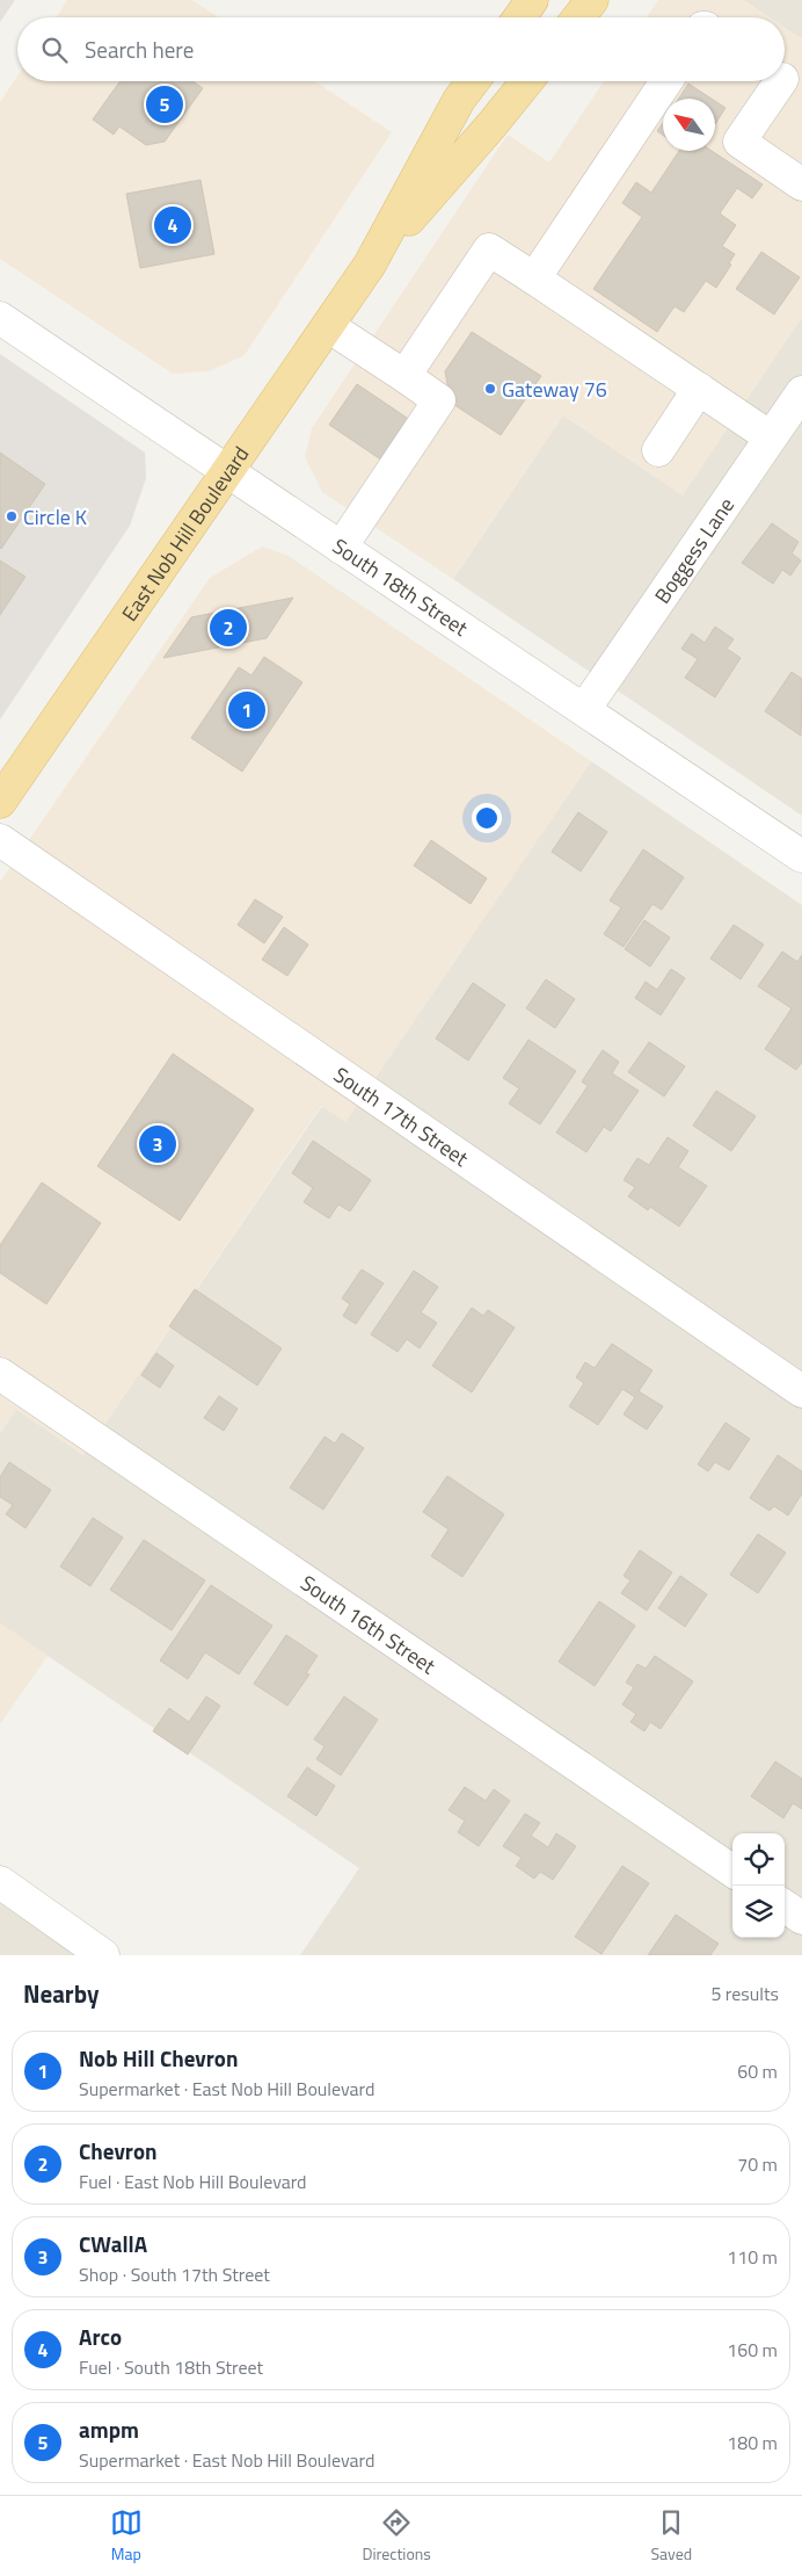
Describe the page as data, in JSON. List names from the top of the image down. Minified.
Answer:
{"streets":{"main road":["East Nob Hill Boulevard"],"street":["Boggess Lane","South 18th Street","South 17th Street","South 16th Street"]},"crossings":[["East Nob Hill Boulevard","South 18th Street"],["Boggess Lane","South 18th Street"]],"places":["Gateway 76","Circle K"],"north":"top left","page":{"search":"Search here","pins":["5","4","2","1","3"],"heading":["Nearby","5 results"],"list":[{"mark":"1","name":"Nob Hill Chevron","note":"Supermarket · East Nob Hill Boulevard","value":"60 m"},{"mark":"2","name":"Chevron","note":"Fuel · East Nob Hill Boulevard","value":"70 m"},{"mark":"3","name":"CWallA","note":"Shop · South 17th Street","value":"110 m"},{"mark":"4","name":"Arco","note":"Fuel · South 18th Street","value":"160 m"},{"mark":"5","name":"ampm","note":"Supermarket · East Nob Hill Boulevard","value":"180 m"}],"nav":["Map","Directions","Saved"]}}
